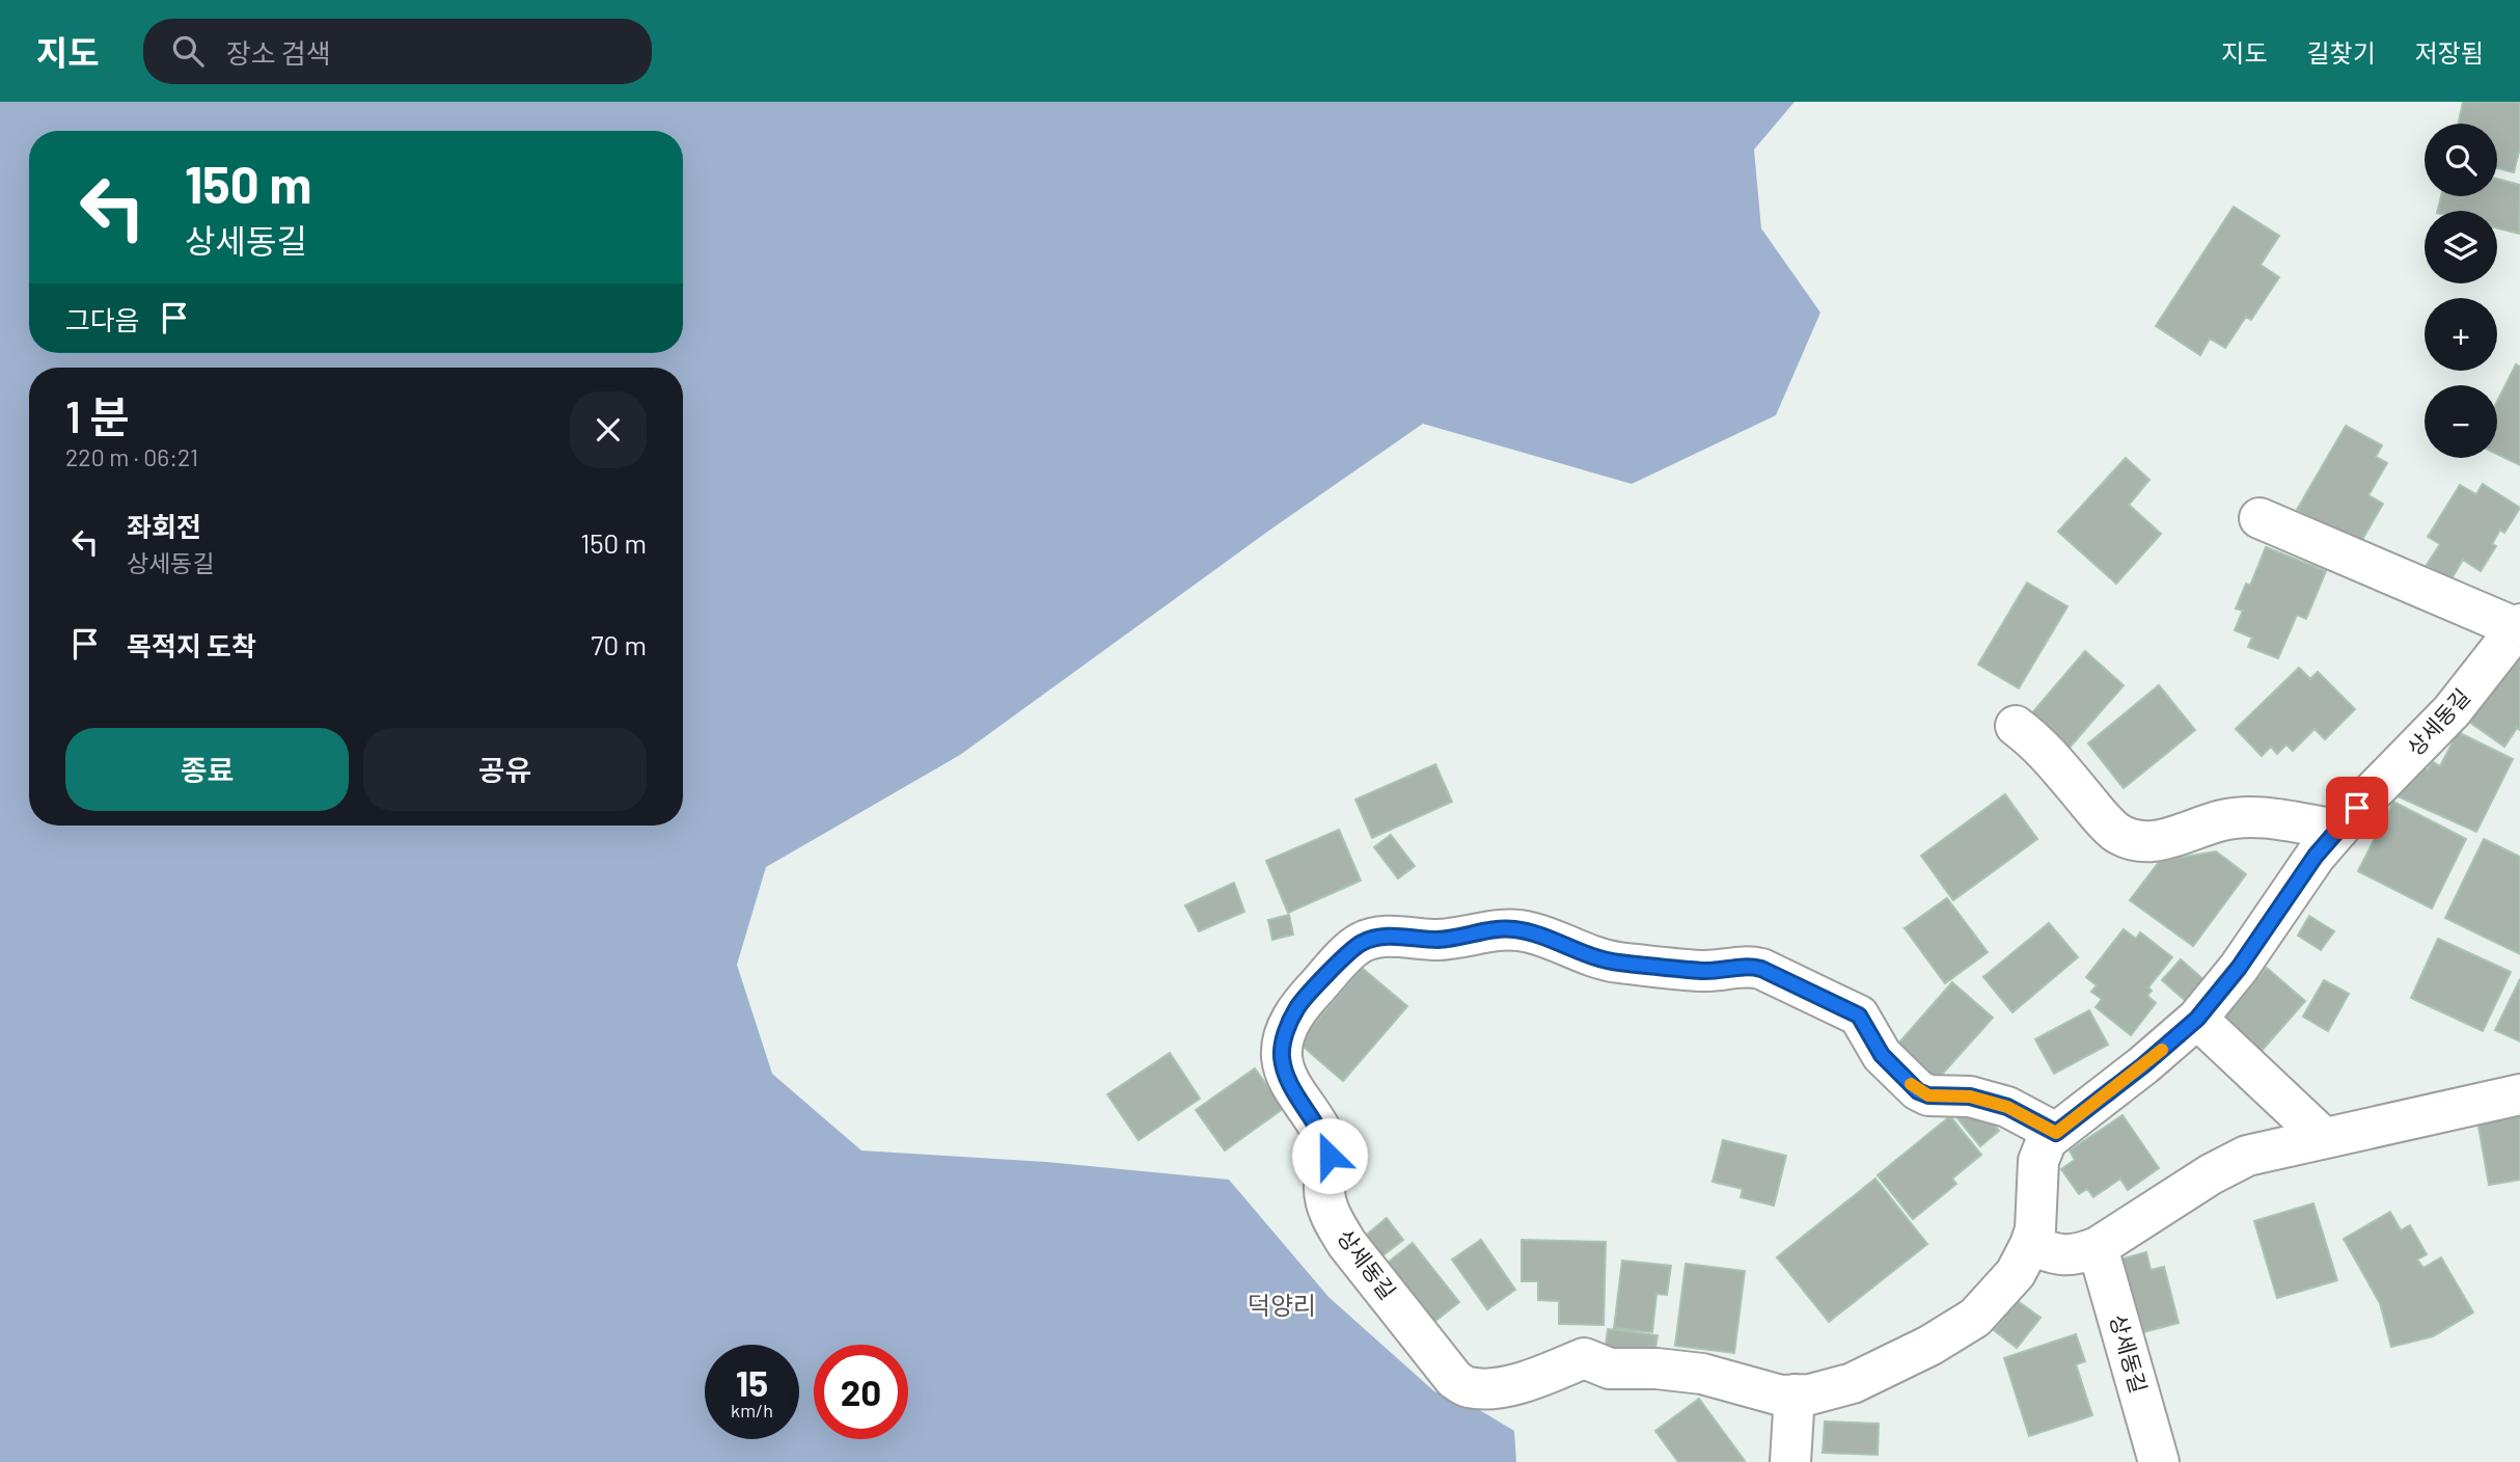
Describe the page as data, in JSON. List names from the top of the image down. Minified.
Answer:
{"streets":{"lane":["상세동길"]},"districts":["덕양리"],"page":{"header":"지도","search":"장소 검색","nav":["지도","길찾기","저장됨"],"map_buttons":["+","−"],"turn":["150 m","상세동길"],"then":"그다음","heading":["1 분","220 m · 06:21"],"list":[{"name":"좌회전","note":"상세동길","value":"150 m"},{"name":"목적지 도착","value":"70 m"}],"buttons":["종료","공유"],"speed":"15 km/h","limit":"20"}}
